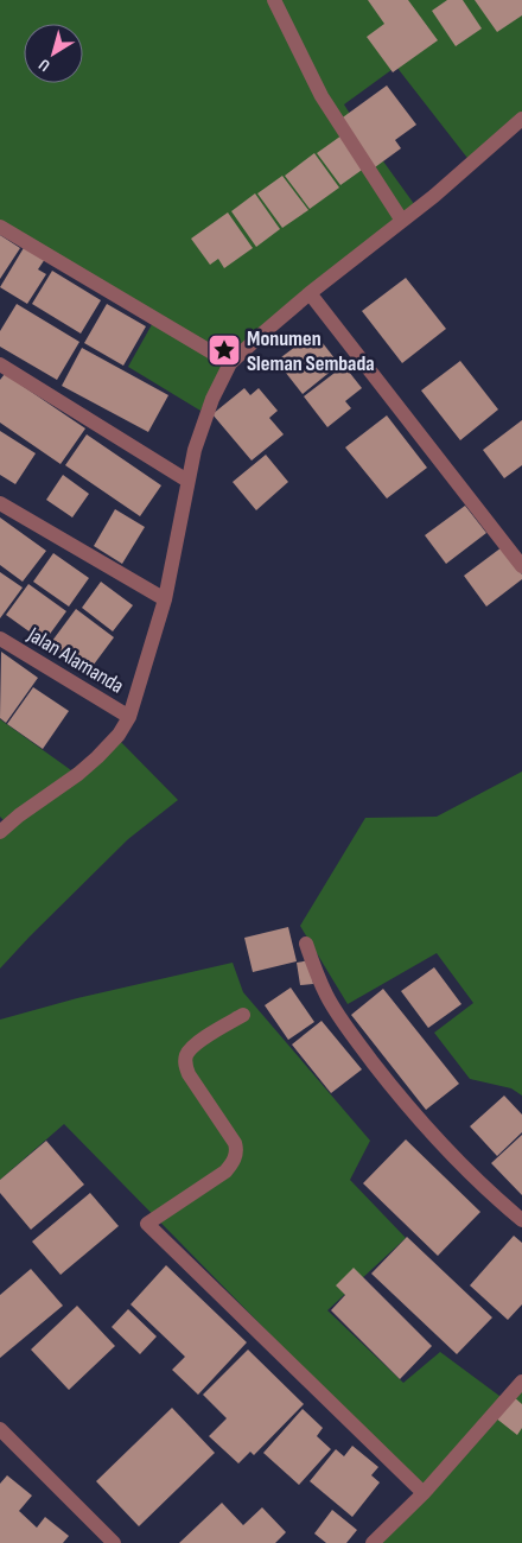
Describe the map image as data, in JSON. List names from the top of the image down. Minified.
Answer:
{"streets":{"street":["Jalan Alamanda"]},"places":{"place":["Monumen Sleman Sembada"]},"north":"bottom left"}
